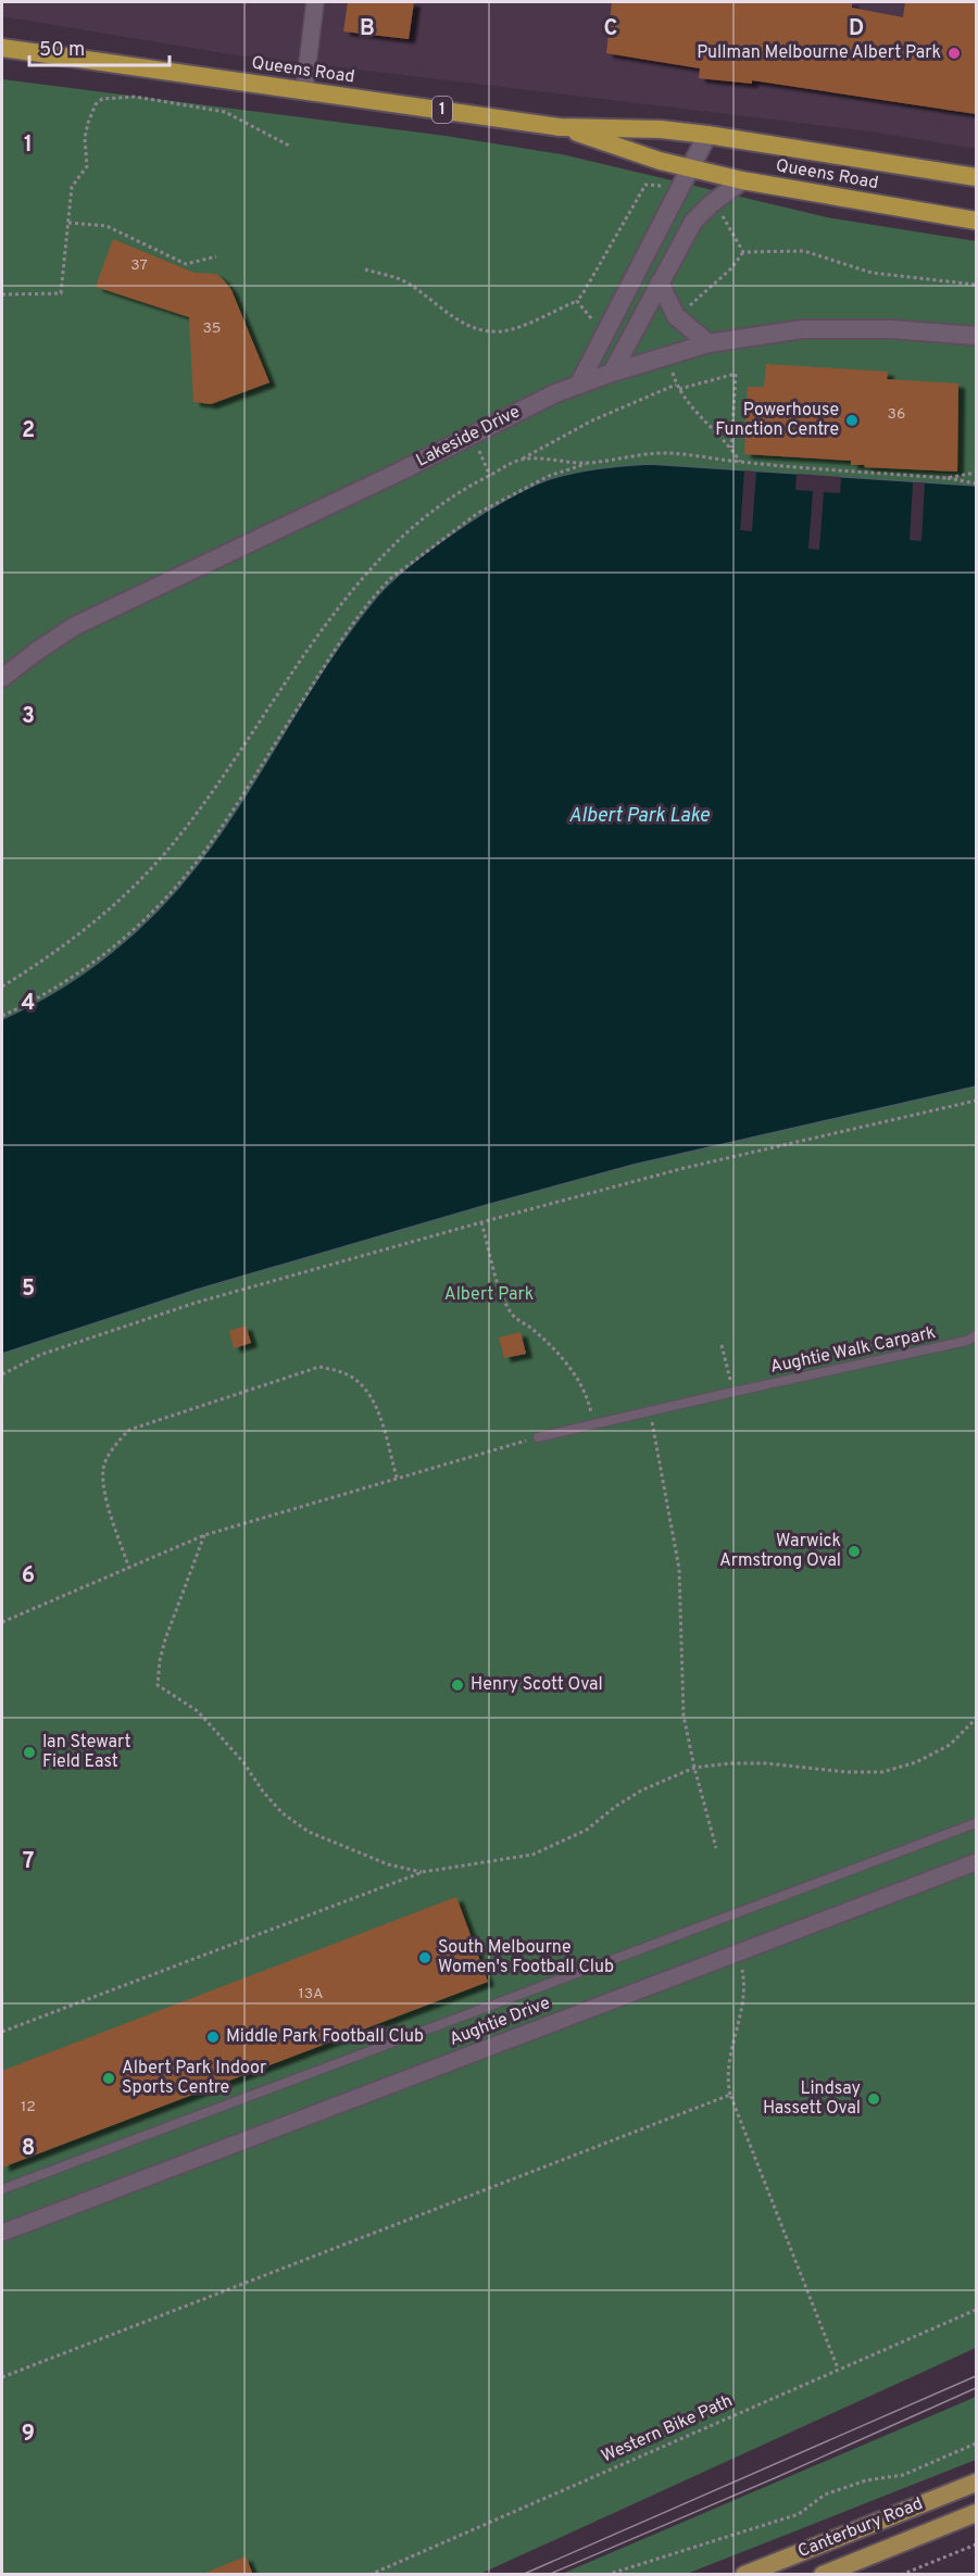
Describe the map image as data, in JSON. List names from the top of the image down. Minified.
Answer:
{"streets":{"highway":["Queens Road","1"],"main road":["Canterbury Road"],"street":["Lakeside Drive","Aughtie Drive"],"lane":["Aughtie Walk Carpark"],"path":["Western Bike Path"]},"water":["Albert Park Lake"],"parks":["Albert Park"],"places":["Pullman Melbourne Albert Park","Powerhouse Function Centre","Warwick Armstrong Oval","Henry Scott Oval","Ian Stewart Field East","South Melbourne Women's Football Club","Middle Park Football Club","Albert Park Indoor Sports Centre","Lindsay Hassett Oval"],"house_numbers":["37","35","36","13A","12"],"scale_bar":"50 m","grid":{"columns":["B","C","D"],"rows":["1","2","3","4","5","6","7","8","9"]}}
